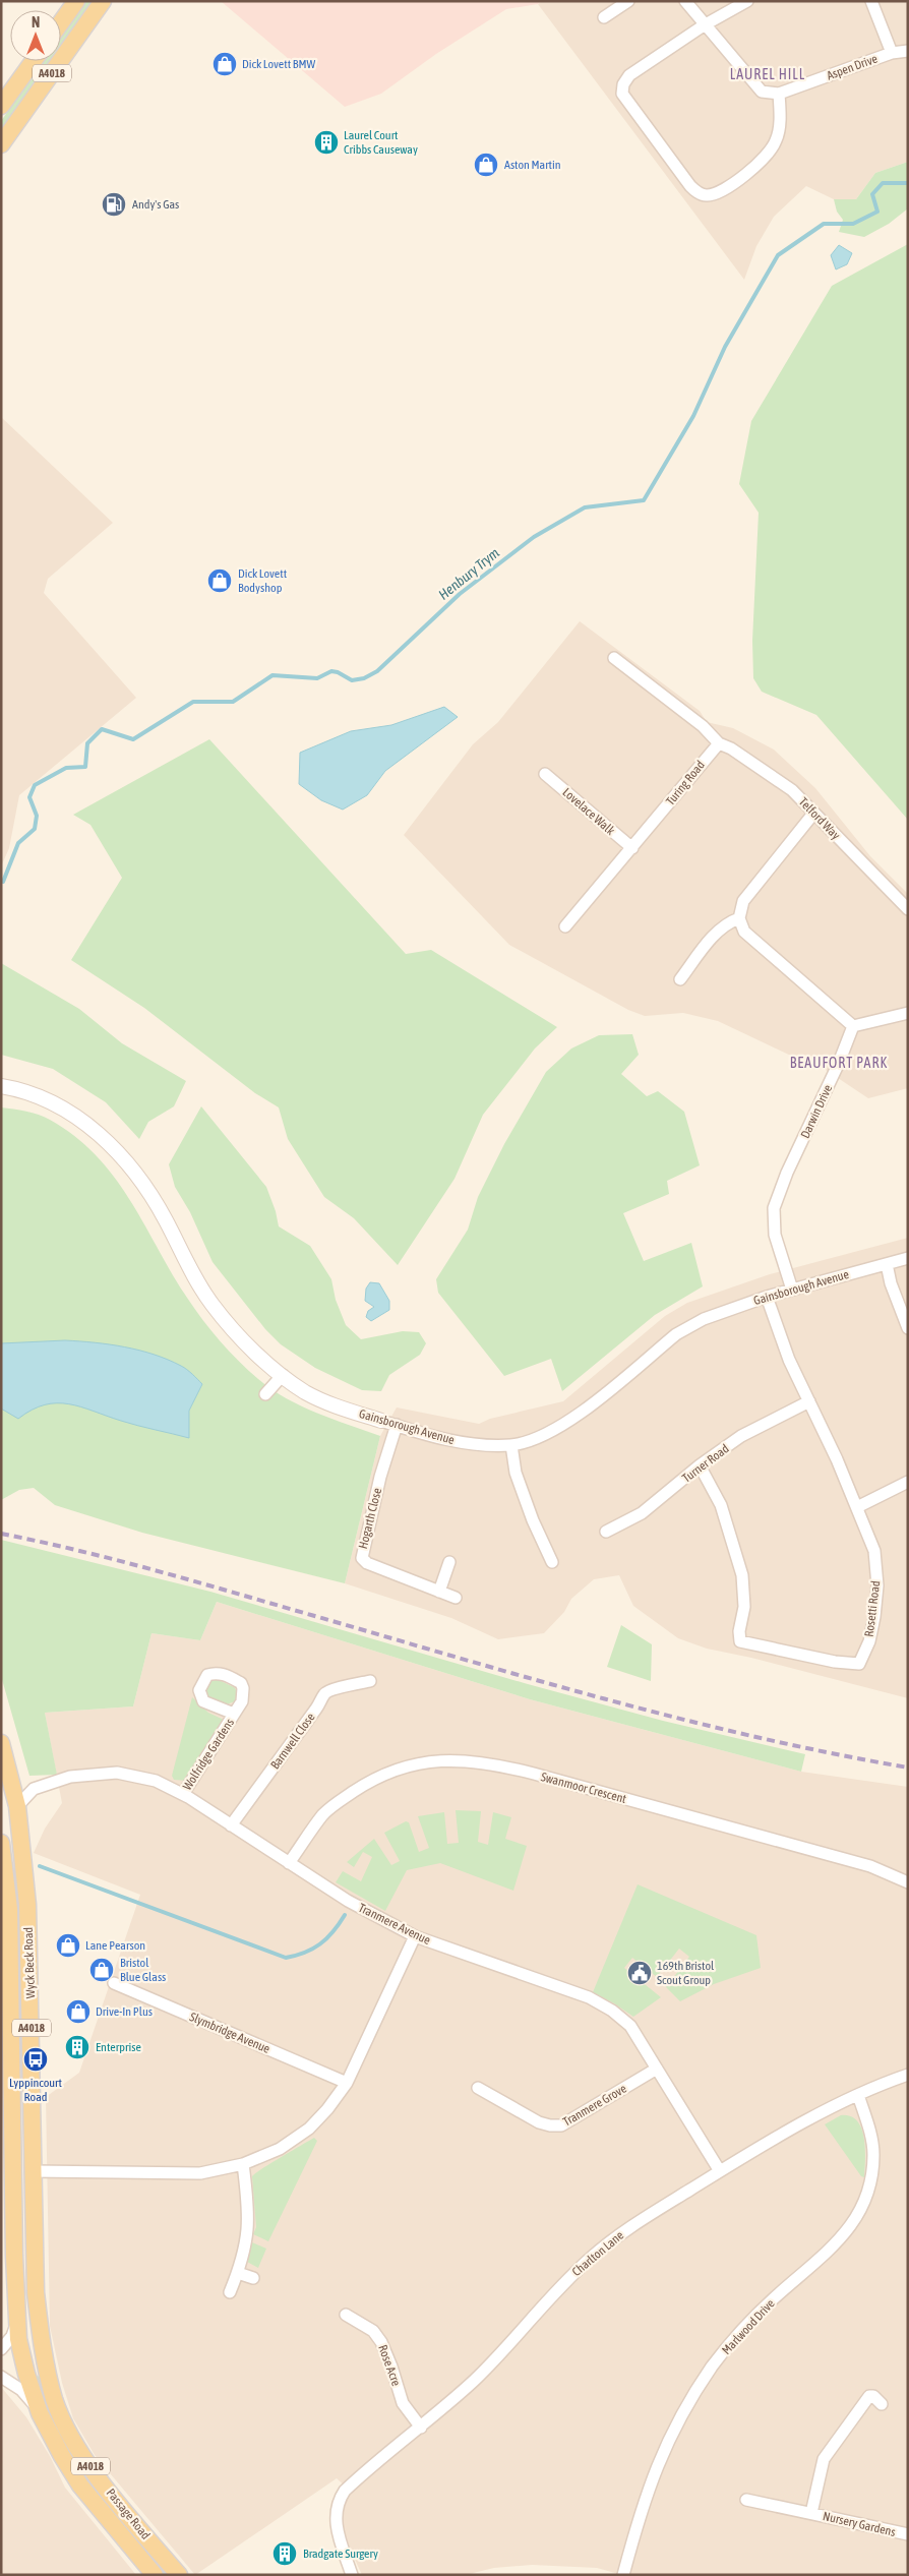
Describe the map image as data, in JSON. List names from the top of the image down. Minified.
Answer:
{"streets":{"main road":["A4018","Wyck Beck Road","Passage Road"],"street":["Aspen Drive","Turing Road","Lovelace Walk","Telford Way","Darwin Drive","Gainsborough Avenue","Turner Road","Hogarth Close","Rosetti Road","Barnwell Close","Wolfridge Gardens","Swanmoor Crescent","Tranmere Avenue","Slymbridge Avenue","Tranmere Grove","Charlton Lane","Marlwood Drive","Rose Acre","Nursery Gardens"]},"crossings":[["Turing Road","Lovelace Walk"],["Turing Road","Telford Way"],["Darwin Drive","Gainsborough Avenue"],["Gainsborough Avenue","Hogarth Close"],["Gainsborough Avenue","Rosetti Road"],["Turner Road","Rosetti Road"],["Barnwell Close","Tranmere Avenue"],["Wolfridge Gardens","Tranmere Avenue"],["Swanmoor Crescent","Tranmere Avenue"],["Tranmere Avenue","Wyck Beck Road"],["Tranmere Avenue","Tranmere Grove"],["Tranmere Avenue","Charlton Lane"],["Wyck Beck Road","Passage Road"],["Charlton Lane","Marlwood Drive"],["Charlton Lane","Rose Acre"]],"districts":["LAUREL HILL","BEAUFORT PARK"],"water":["Henbury Trym"],"places":{"shop":["Dick Lovett BMW","Aston Martin","Dick Lovett Bodyshop","Lane Pearson","Bristol Blue Glass","Drive-In Plus"],"building":["Laurel Court Cribbs Causeway","Enterprise","Bradgate Surgery"],"fuel station":["Andy's Gas"],"public building":["169th Bristol Scout Group"],"bus stop":["Lyppincourt Road"]},"north":"top"}
